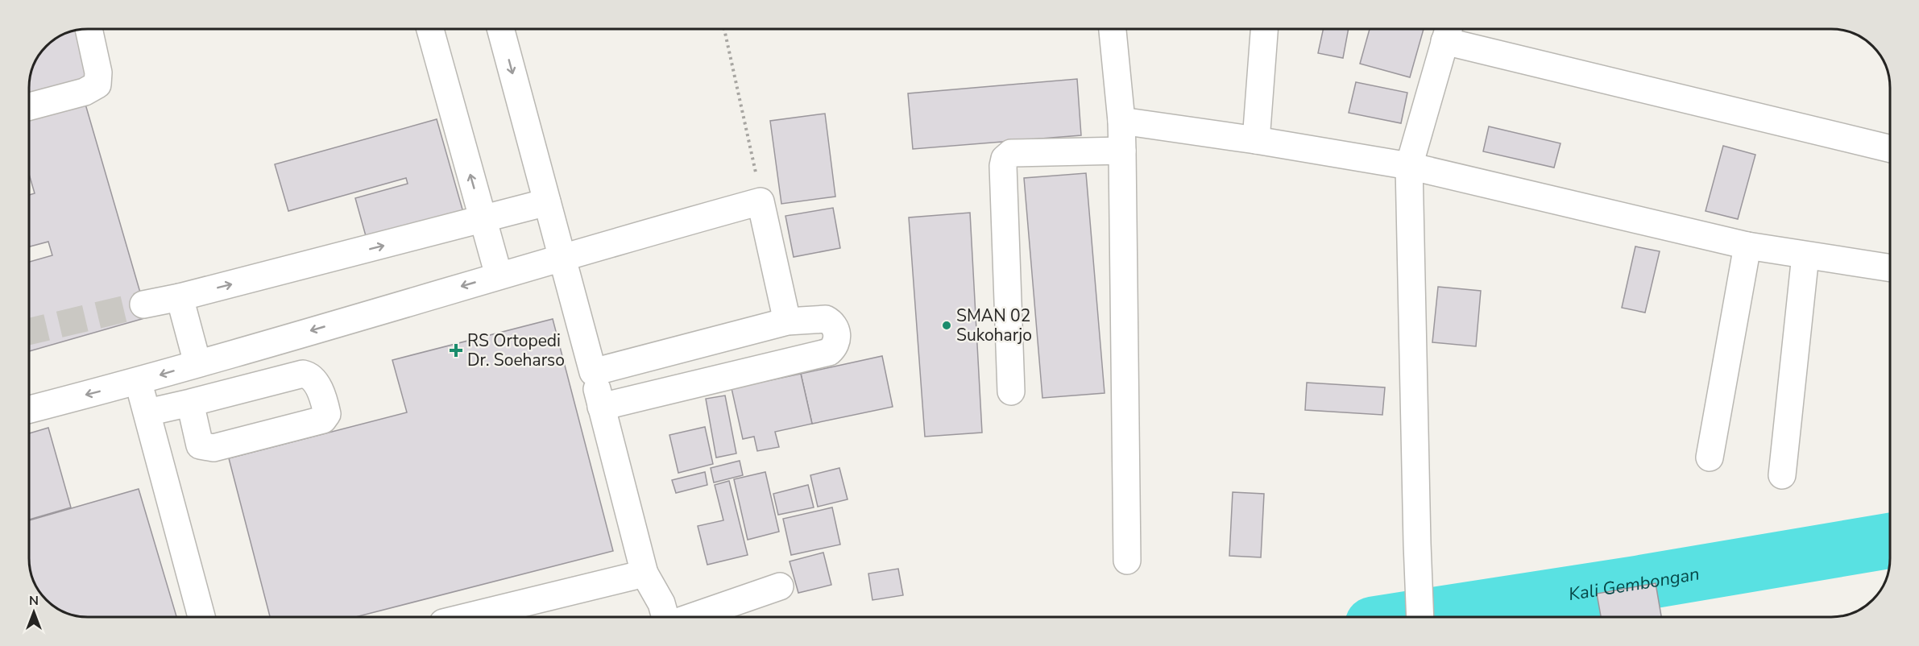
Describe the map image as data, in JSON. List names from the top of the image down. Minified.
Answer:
{"water":["Kali Gembongan"],"places":{"other":["SMAN 02 Sukoharjo"],"health":["RS Ortopedi Dr. Soeharso"]},"north":"top"}
